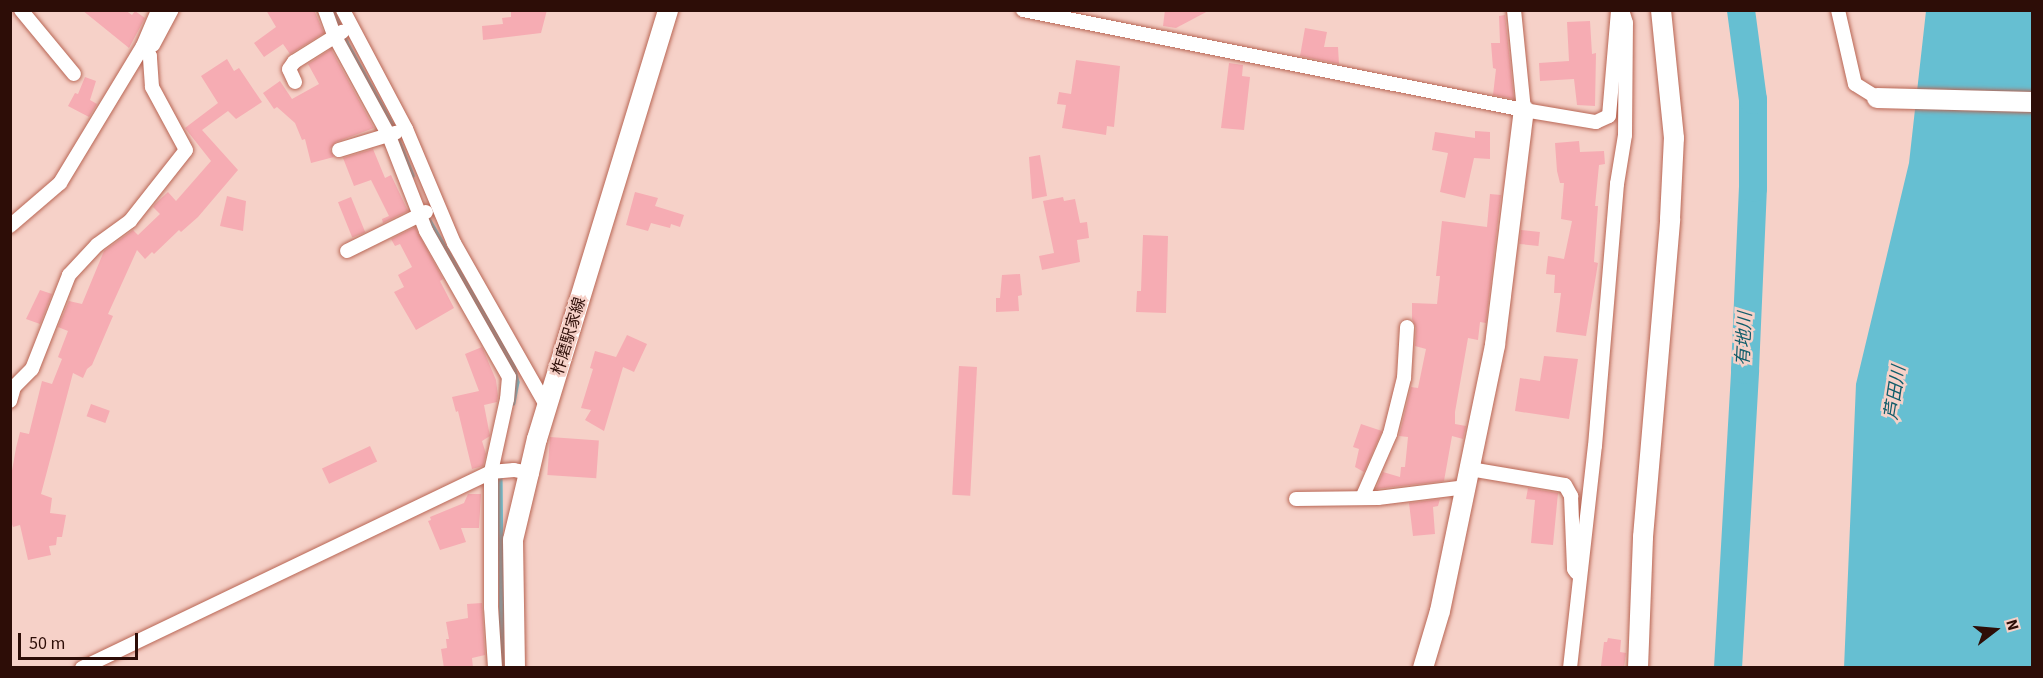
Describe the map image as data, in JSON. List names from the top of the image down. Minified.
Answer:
{"streets":{"street":["柞磨駅家線"]},"water":["有地川","芦田川"],"scale_bar":"50 m","north":"right"}
